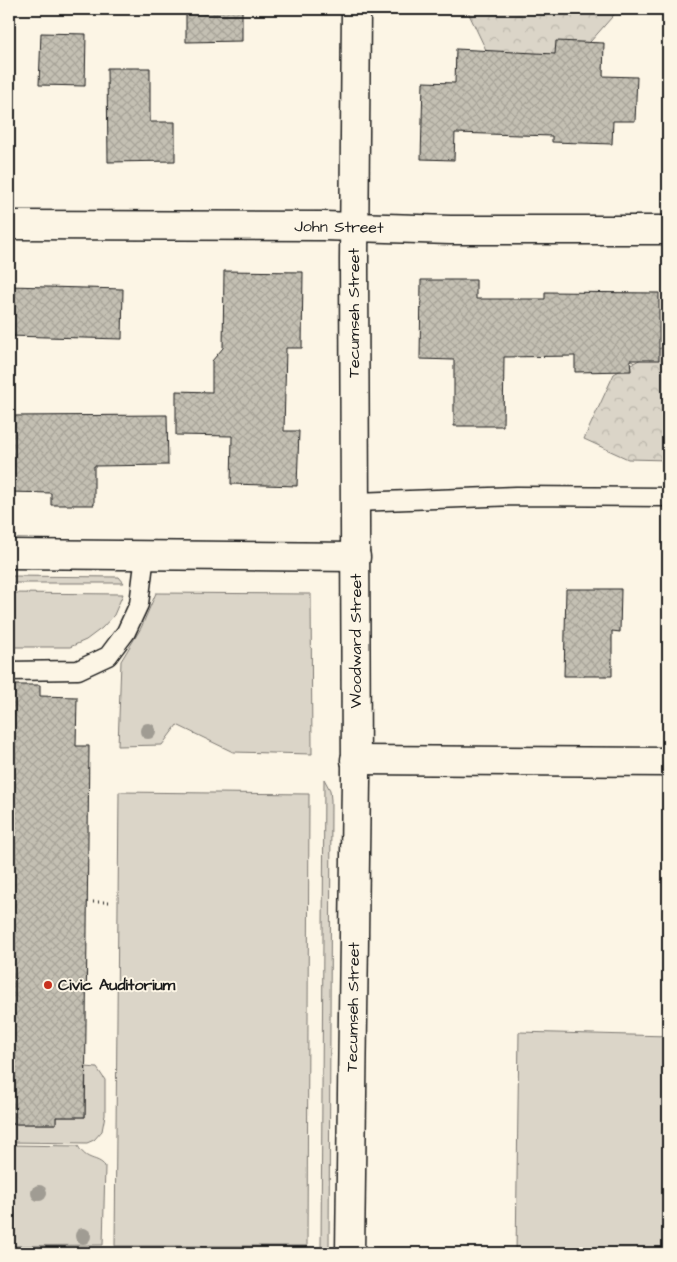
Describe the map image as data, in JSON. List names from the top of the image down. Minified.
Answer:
{"streets":{"street":["John Street","Tecumseh Street","Woodward Street"]},"crossings":[["John Street","Tecumseh Street"],["Tecumseh Street","Woodward Street"]],"places":["Civic Auditorium"]}
